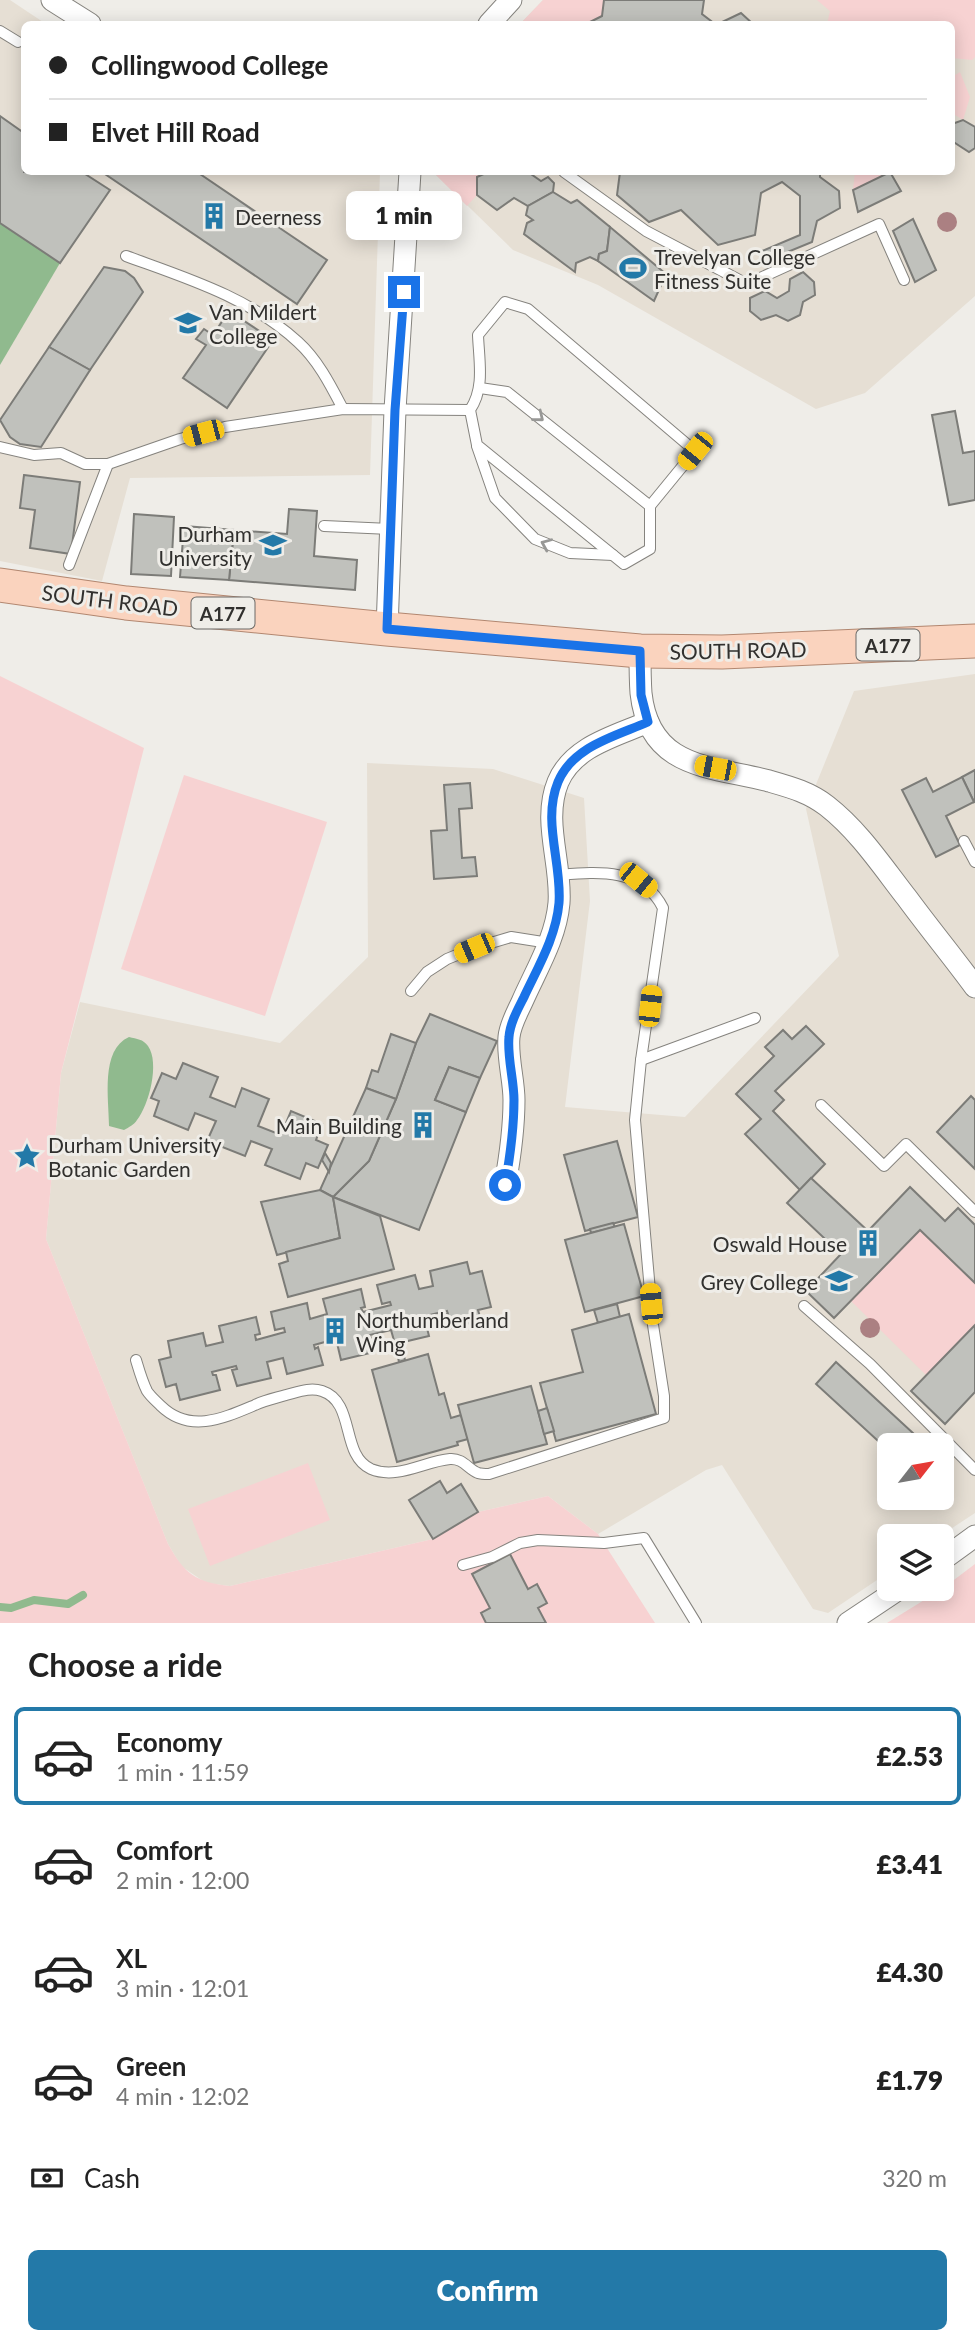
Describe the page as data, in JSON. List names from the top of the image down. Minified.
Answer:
{"streets":{"main road":["SOUTH ROAD","A177"]},"places":{"building":["Deerness","Main Building","Oswald House","Northumberland Wing"],"sports":["Trevelyan College Fitness Suite"],"school or university":["Van Mildert College","Durham University","Grey College"],"place":["Durham University Botanic Garden"]},"north":"top right","page":{"banner":["Collingwood College","Elvet Hill Road"],"bubble":"1 min","heading":"Choose a ride","list":[{"name":"Economy","note":"1 min · 11:59","value":"£2.53"},{"name":"Comfort","note":"2 min · 12:00","value":"£3.41"},{"name":"XL","note":"3 min · 12:01","value":"£4.30"},{"name":"Green","note":"4 min · 12:02","value":"£1.79"}],"pay":["Cash","320 m"],"buttons":"Confirm"}}
